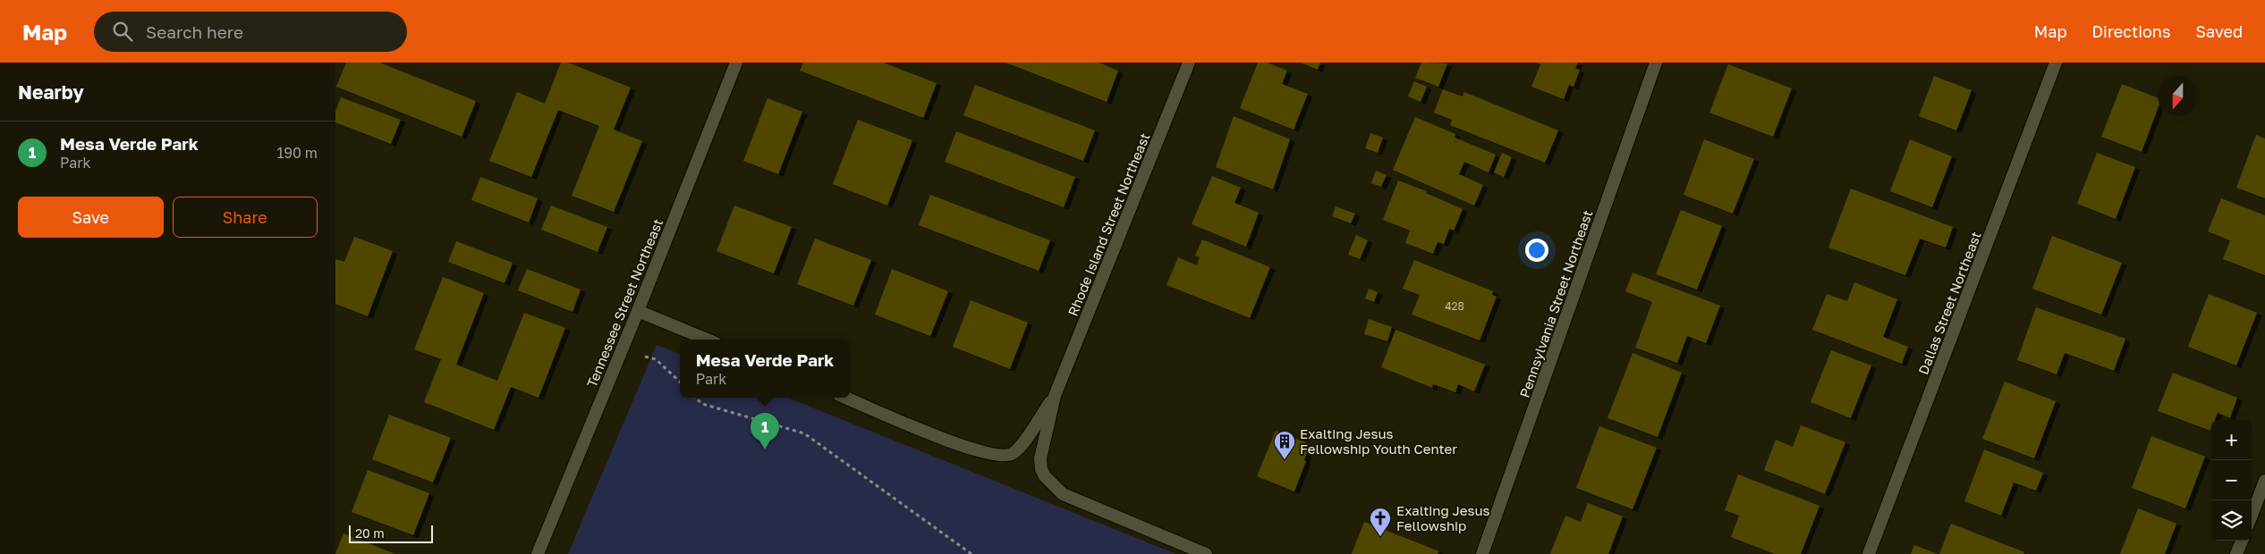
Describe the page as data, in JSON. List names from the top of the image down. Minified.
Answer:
{"streets":{"street":["Rhode Island Street Northeast","Tennessee Street Northeast","Dallas Street Northeast","Pennsylvania Street Northeast"]},"places":{"building":["Exalting Jesus Fellowship Youth Center"],"church":["Exalting Jesus Fellowship"]},"house_numbers":["428"],"scale_bar":"20 m","north":"bottom","page":{"header":"Map","search":"Search here","nav":["Map","Directions","Saved"],"heading":"Nearby","list":[{"mark":"1","name":"Mesa Verde Park","note":"Park","value":"190 m"}],"buttons":["Save","Share"],"popup":["Mesa Verde Park","Park"],"pins":"1","map_buttons":["+","−"],"scale":"20 m"}}
